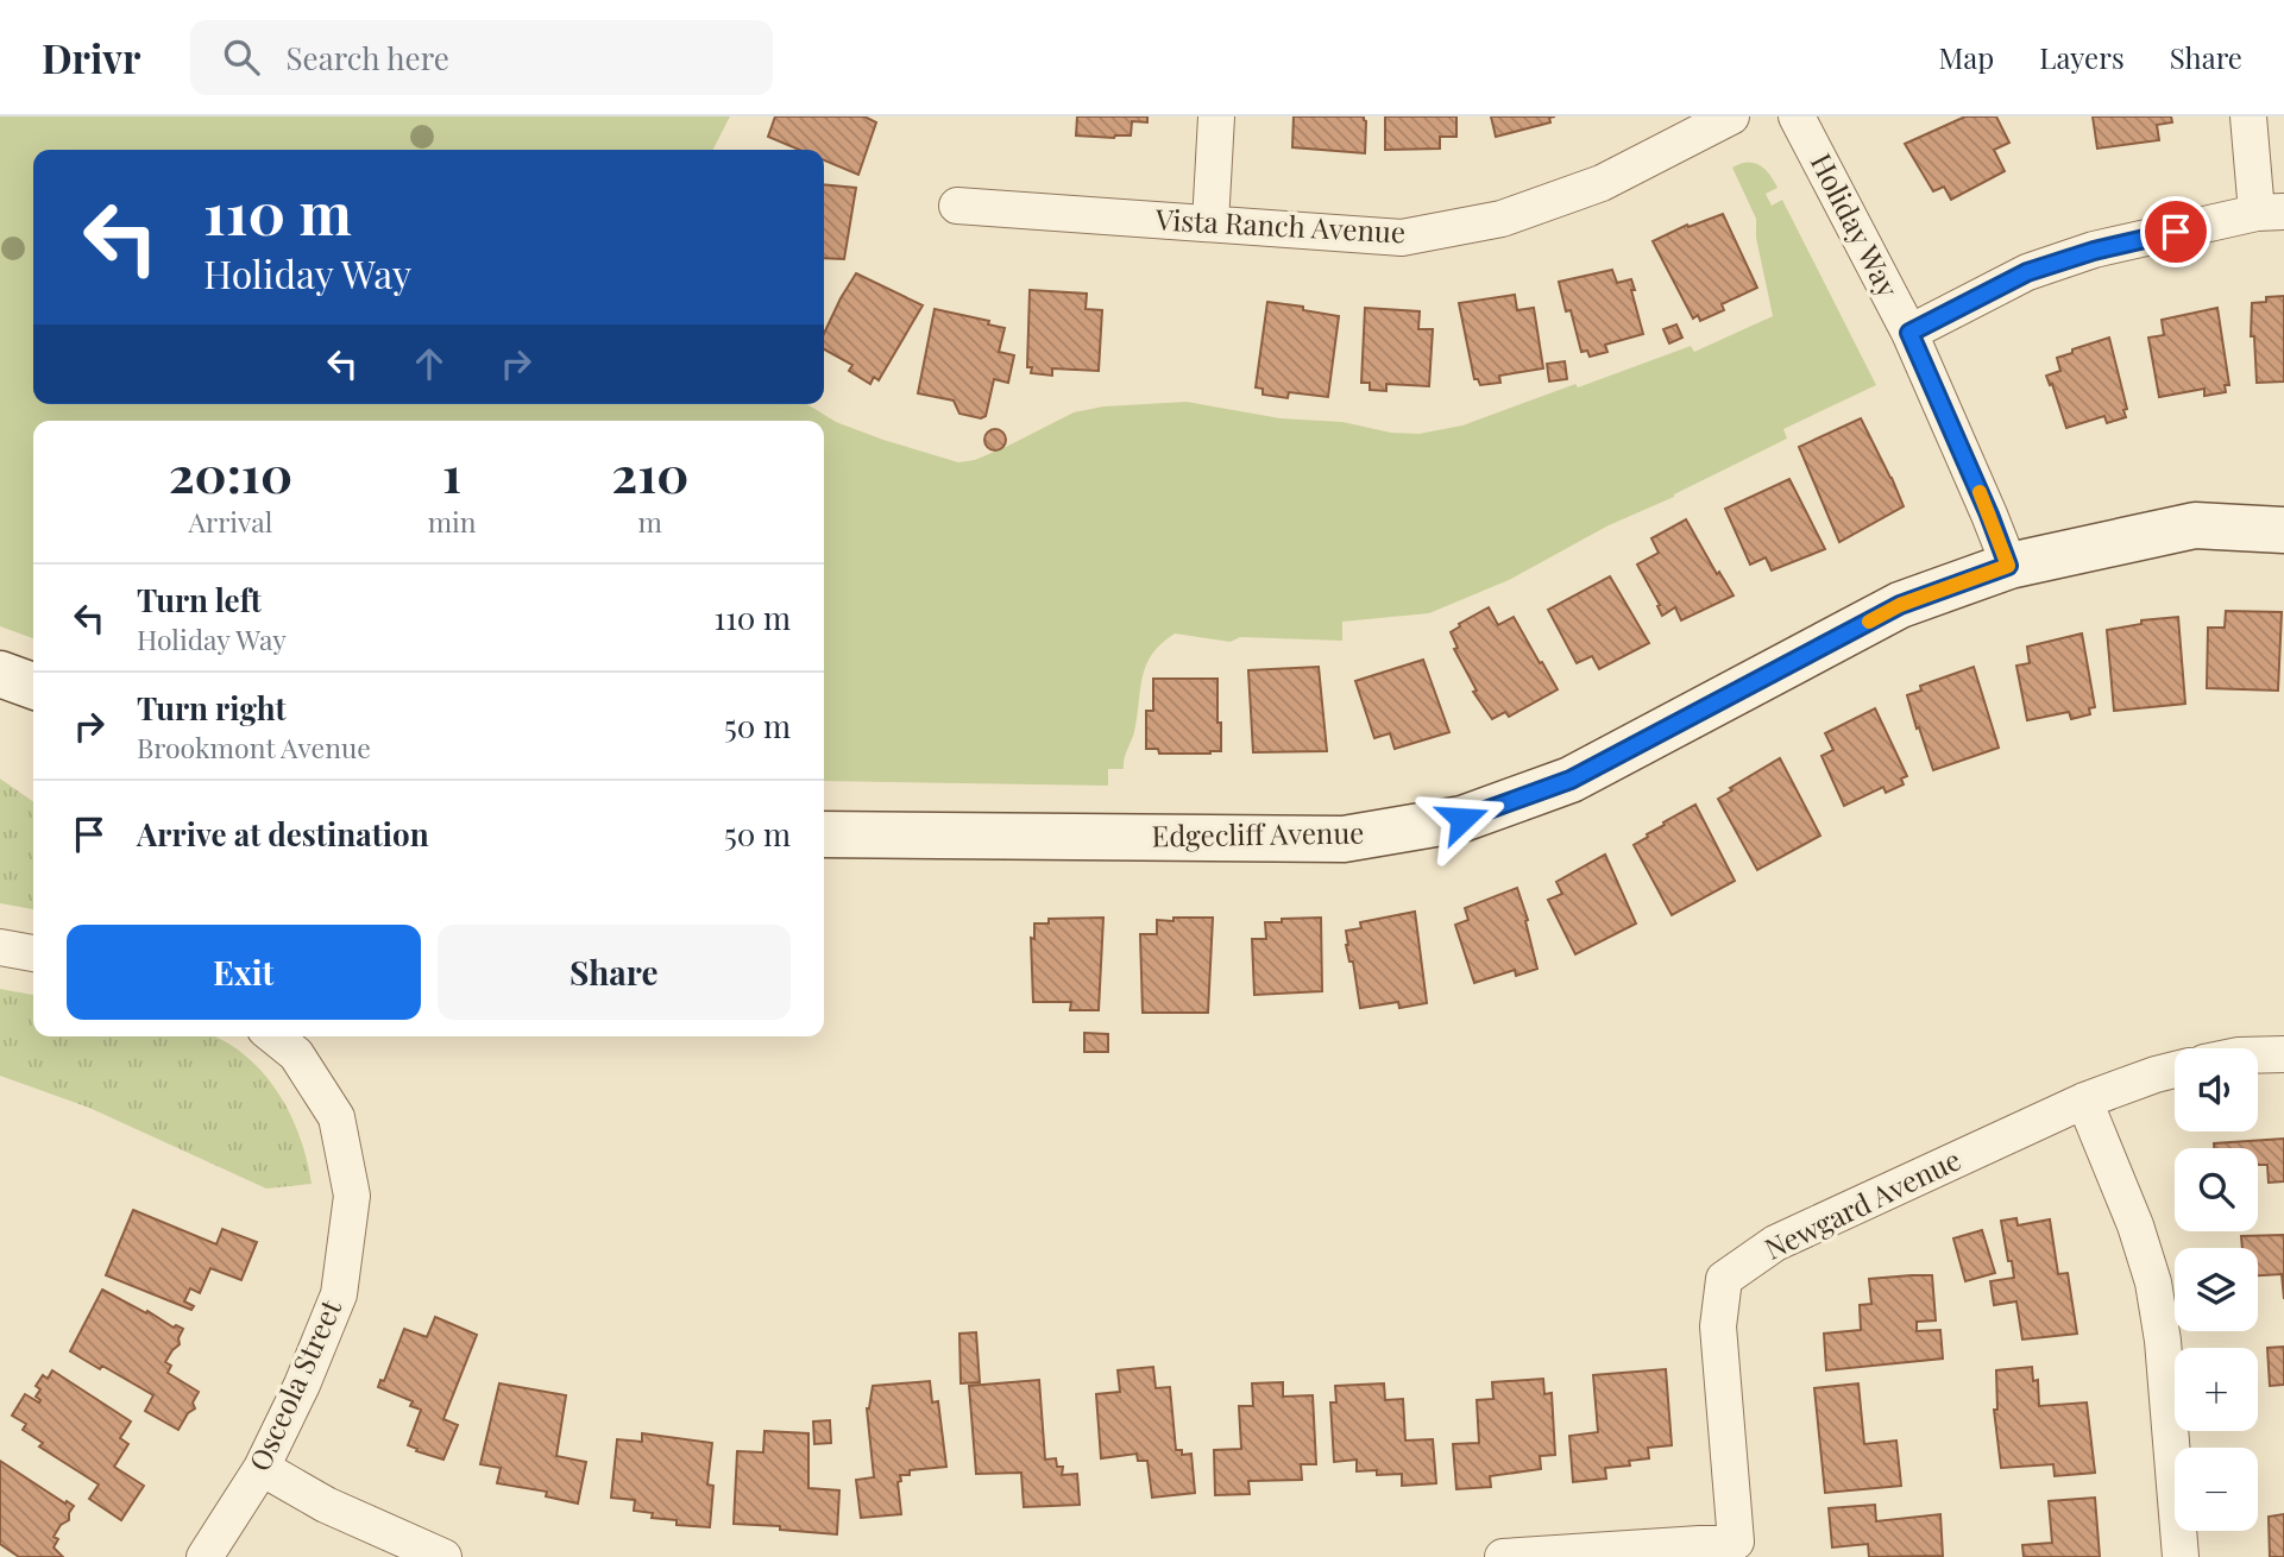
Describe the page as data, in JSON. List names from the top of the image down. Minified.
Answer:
{"streets":{"street":["Holiday Way","Vista Ranch Avenue","Edgecliff Avenue","Newgard Avenue","Osceola Street"]},"crossings":[["Holiday Way","Edgecliff Avenue"]],"page":{"header":"Drivr","search":"Search here","nav":["Map","Layers","Share"],"turn":["110 m","Holiday Way"],"eta":["20:10","Arrival","1","min","210","m"],"list":[{"name":"Turn left","note":"Holiday Way","value":"110 m"},{"name":"Turn right","note":"Brookmont Avenue","value":"50 m"},{"name":"Arrive at destination","value":"50 m"}],"buttons":["Exit","Share"],"map_buttons":["+","−"]}}
